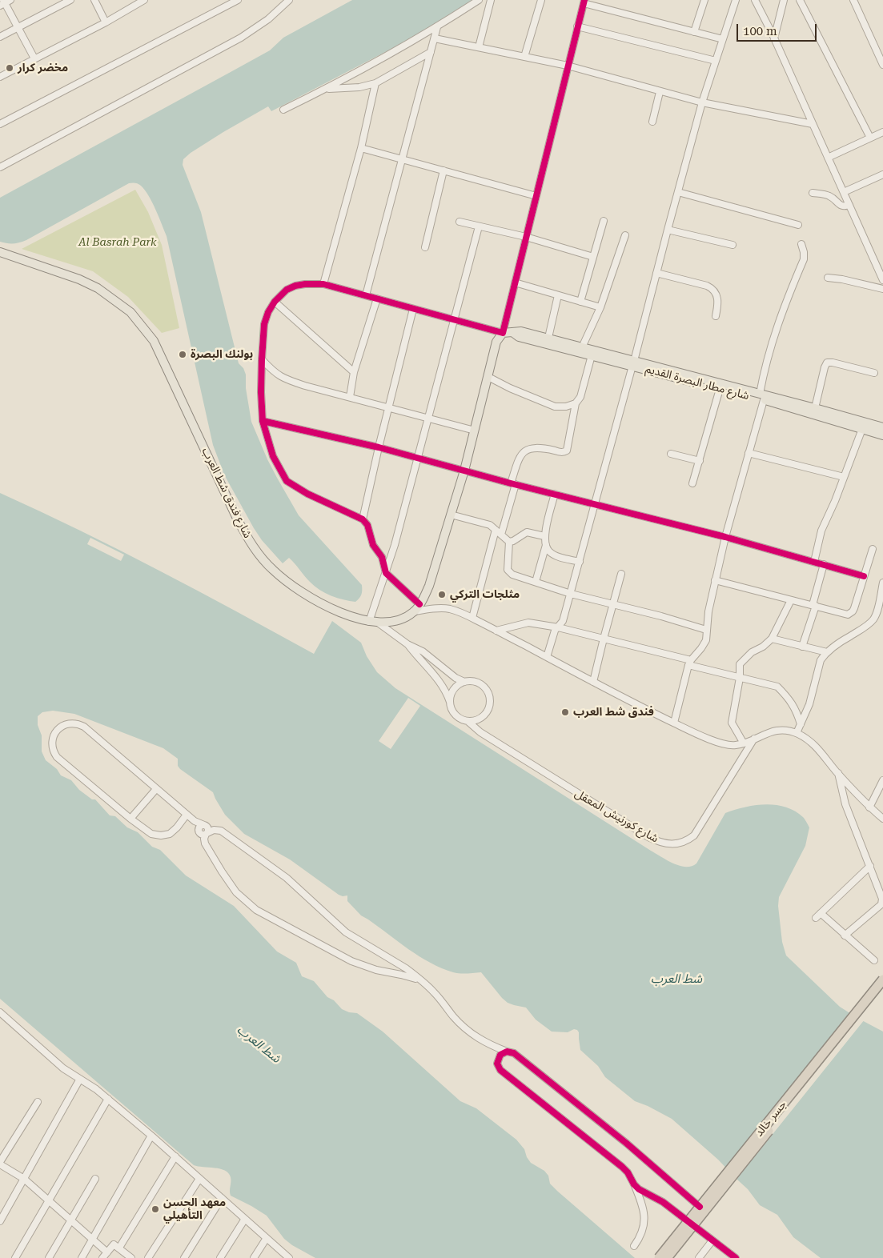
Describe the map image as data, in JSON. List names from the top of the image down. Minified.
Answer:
{"streets":{"highway":["جسر خالد"],"main road":["شارع مطار البصرة القديم","شارع فندق شط العرب"],"street":["شارع كورنيش المعقل"]},"crossings":[["شارع مطار البصرة القديم","شارع فندق شط العرب"]],"water":["شط العرب"],"parks":["Al Basrah Park"],"places":["مخضر كرار","بولنك البصرة","مثلجات التركي","فندق شط العرب","معهد الحسن التأهيلي"],"scale_bar":"100 m"}
